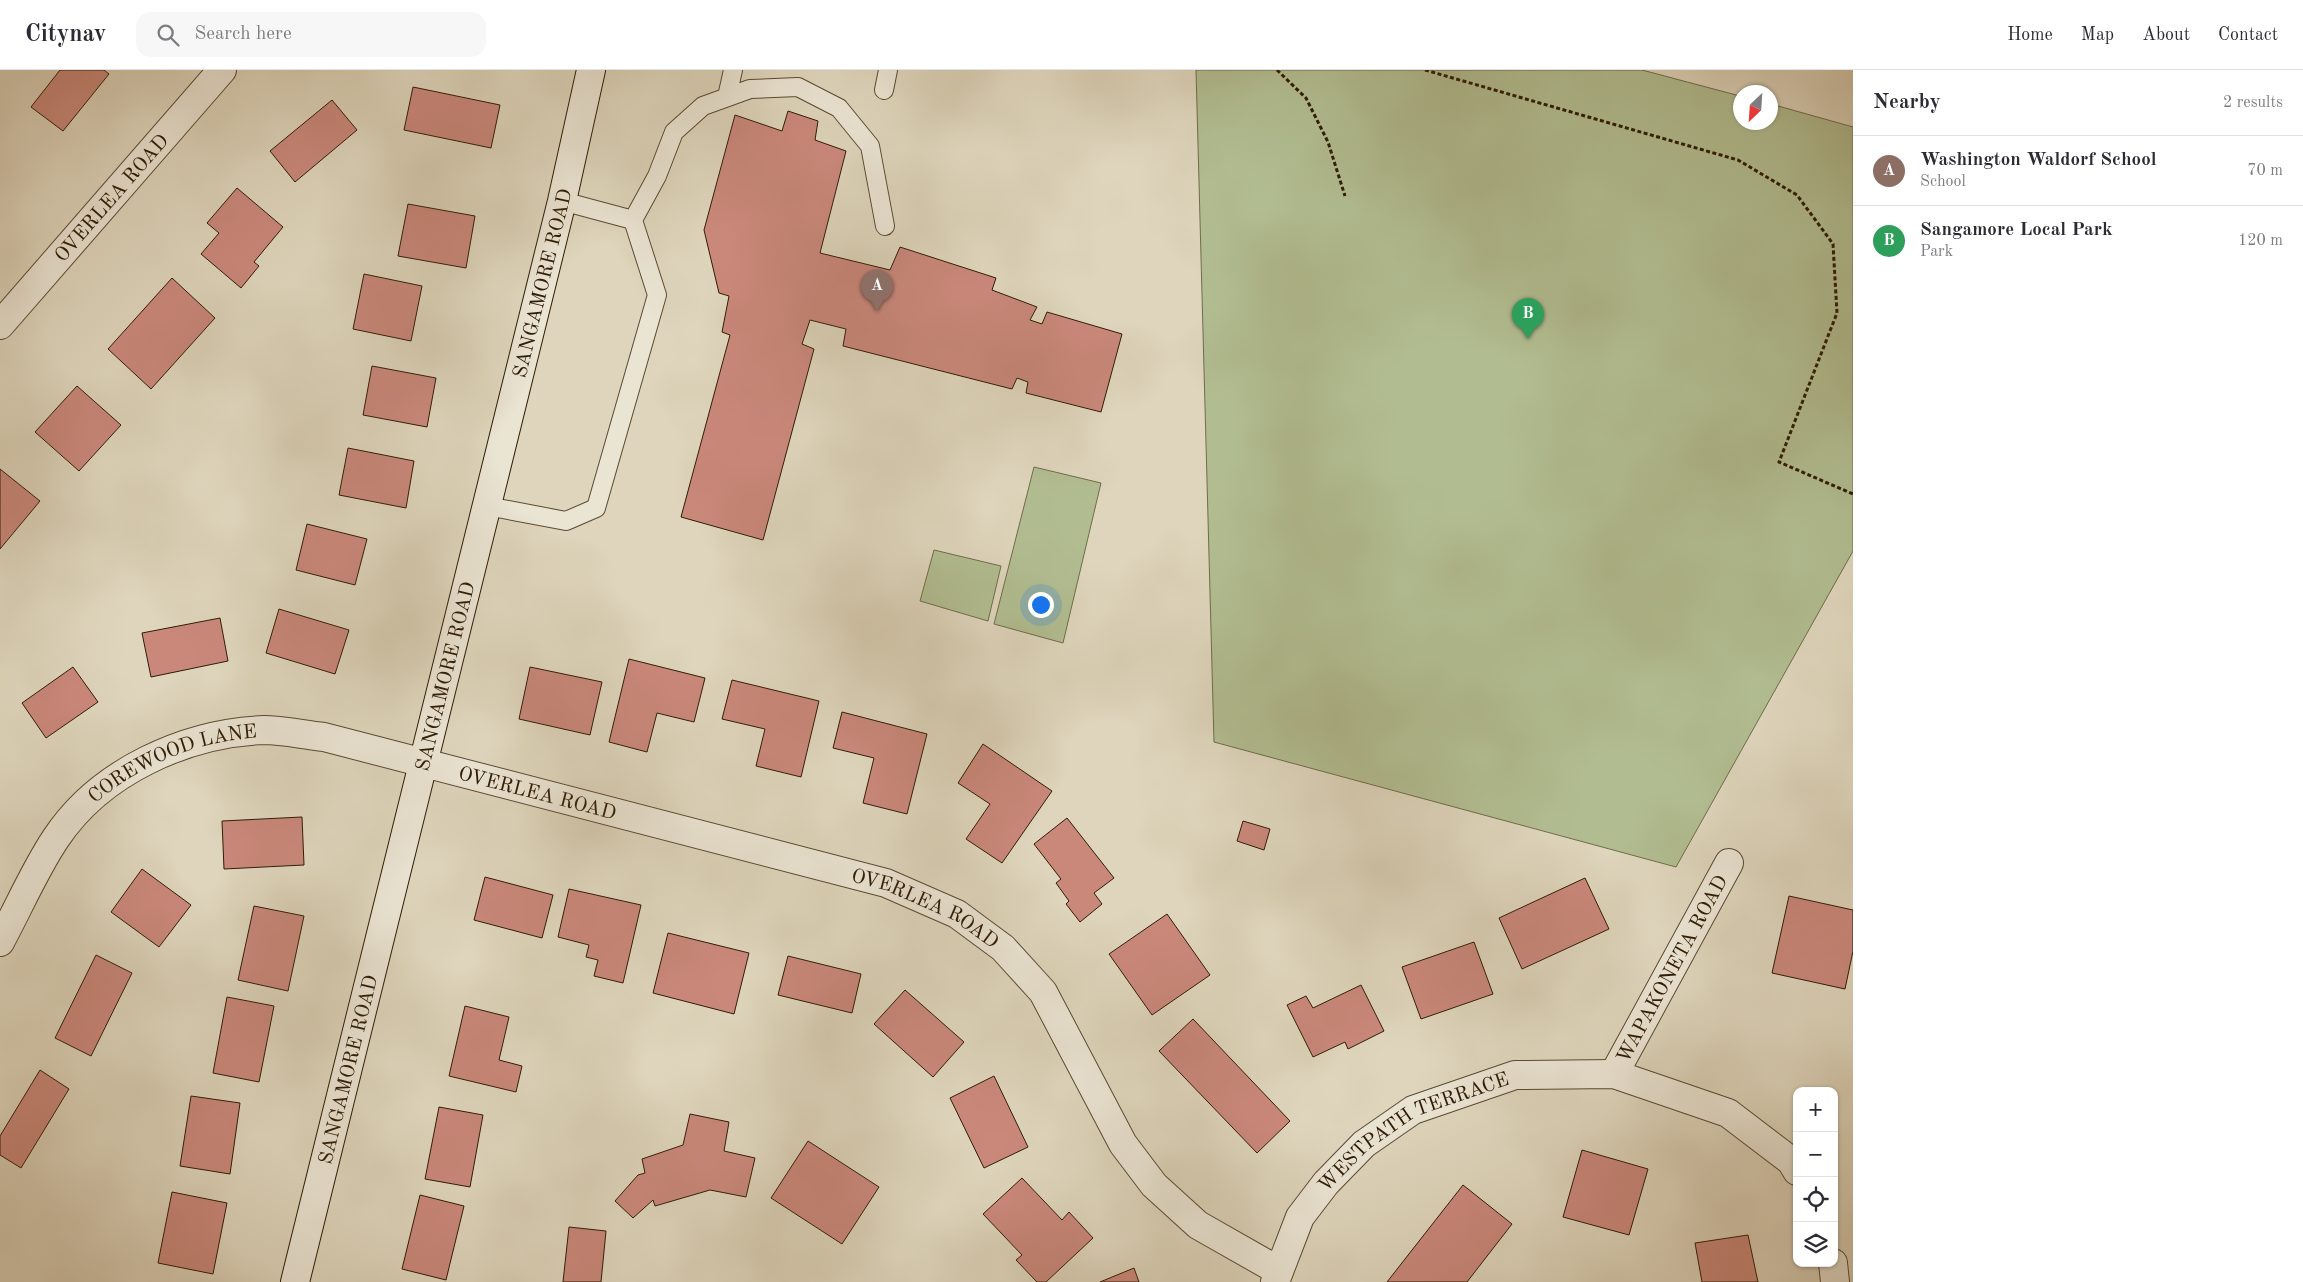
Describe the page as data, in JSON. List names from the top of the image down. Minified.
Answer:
{"streets":{"street":["OVERLEA ROAD","SANGAMORE ROAD","COREWOOD LANE","WAPAKONETA ROAD","WESTPATH TERRACE"]},"crossings":[["OVERLEA ROAD","SANGAMORE ROAD"],["OVERLEA ROAD","COREWOOD LANE"],["OVERLEA ROAD","WESTPATH TERRACE"],["SANGAMORE ROAD","COREWOOD LANE"],["WAPAKONETA ROAD","WESTPATH TERRACE"]],"north":"bottom left","page":{"header":"Citynav","search":"Search here","nav":["Home","Map","About","Contact"],"heading":["Nearby","2 results"],"list":[{"mark":"A","name":"Washington Waldorf School","note":"School","value":"70 m"},{"mark":"B","name":"Sangamore Local Park","note":"Park","value":"120 m"}],"pins":["A","B"],"map_buttons":["+","−"]}}
